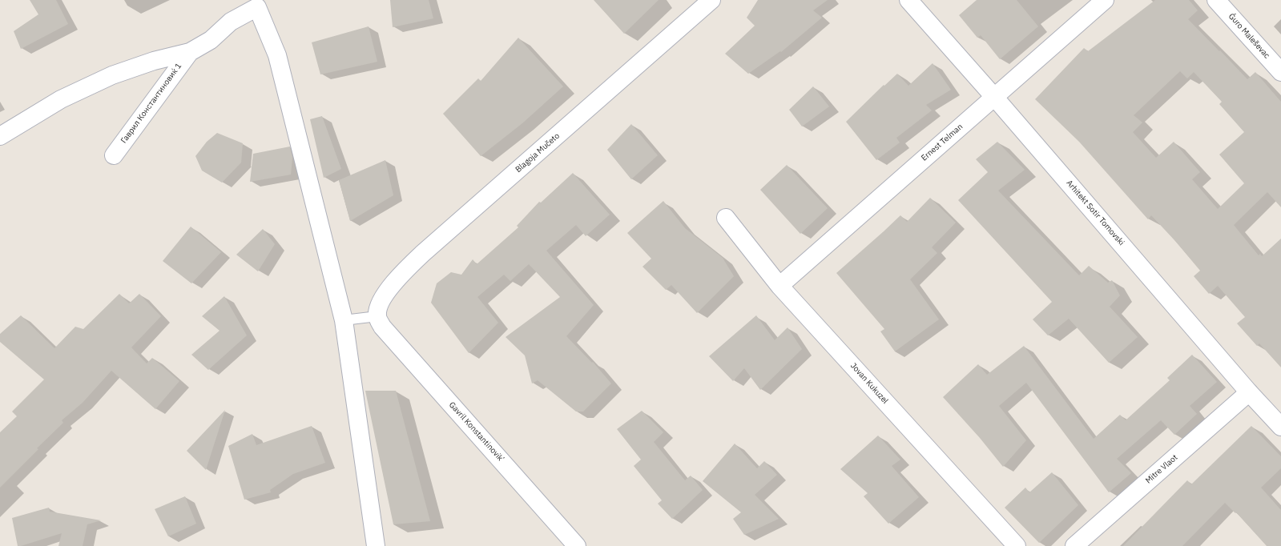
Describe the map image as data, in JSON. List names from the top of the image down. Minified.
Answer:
{"streets":{"street":["Ǵuro Maleševac","Гаврил Константиновиќ 1","Ernest Telman","Blagoja Mučeto","Arhitekt Sotir Tomovski","Jovan Kukuzel","Gavril Konstantinoviḱ","Mitre Vlaot"]},"crossings":[["Ernest Telman","Arhitekt Sotir Tomovski"],["Ernest Telman","Jovan Kukuzel"],["Blagoja Mučeto","Gavril Konstantinoviḱ"],["Arhitekt Sotir Tomovski","Mitre Vlaot"]]}
